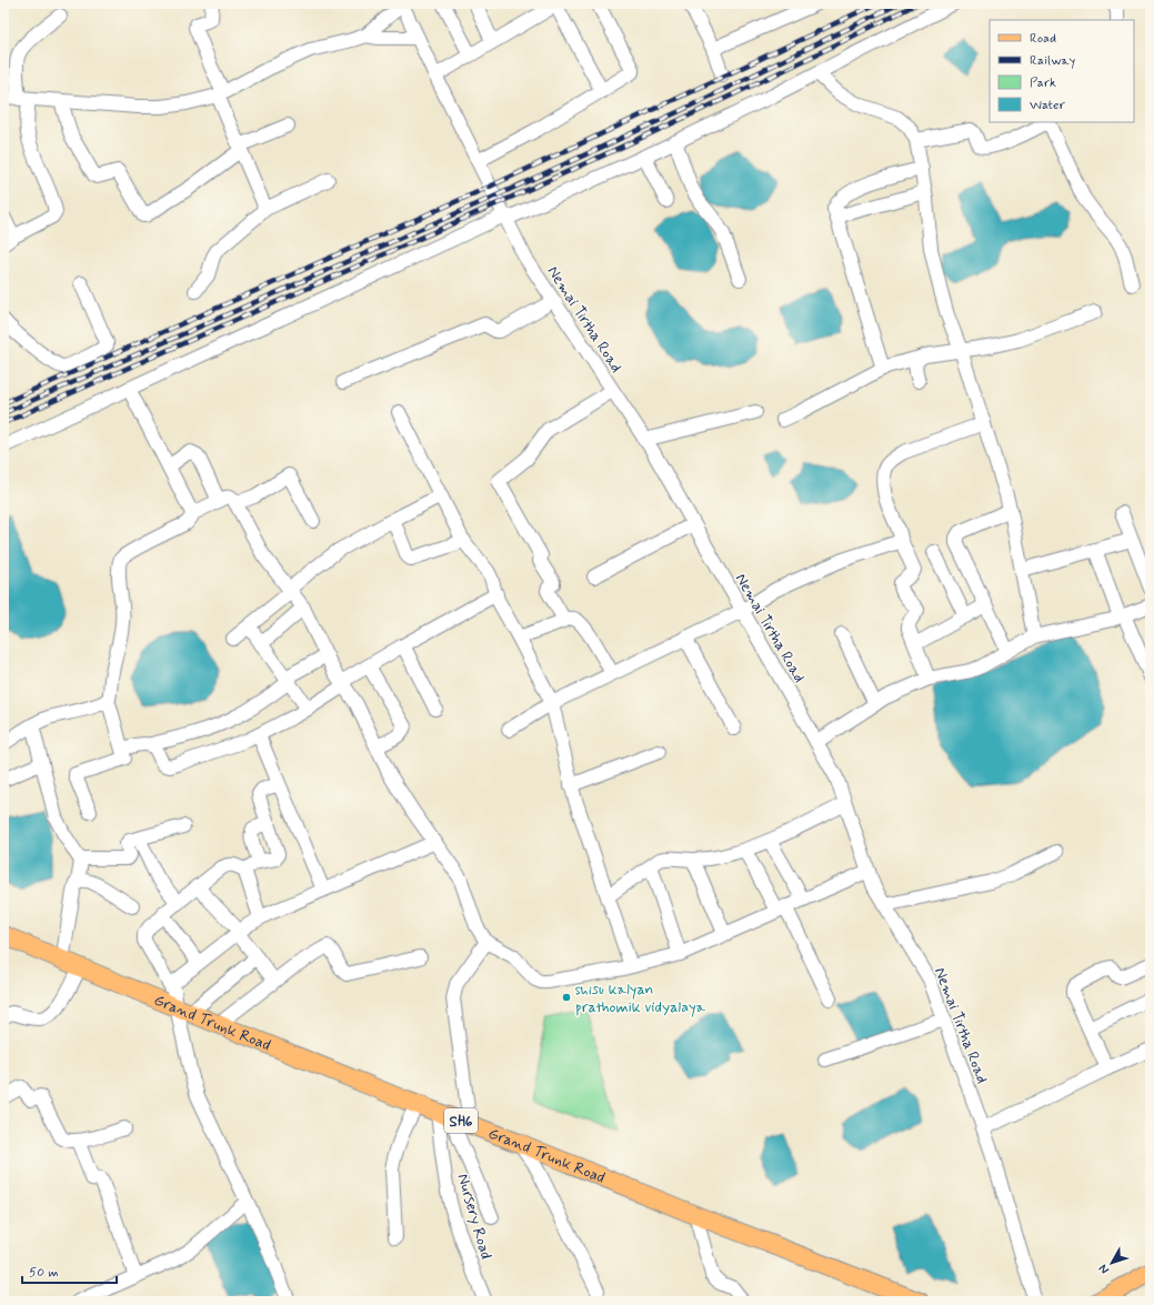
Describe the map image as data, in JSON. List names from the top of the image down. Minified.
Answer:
{"streets":{"main road":["Grand Trunk Road","SH6"],"street":["Nemai Tirtha Road","Nursery Road"]},"crossings":[["Grand Trunk Road","Nursery Road"]],"places":["shisu kalyan prathomik vidyalaya"],"legend":["Road","Railway","Park","Water"],"scale_bar":"50 m","north":"bottom left"}
